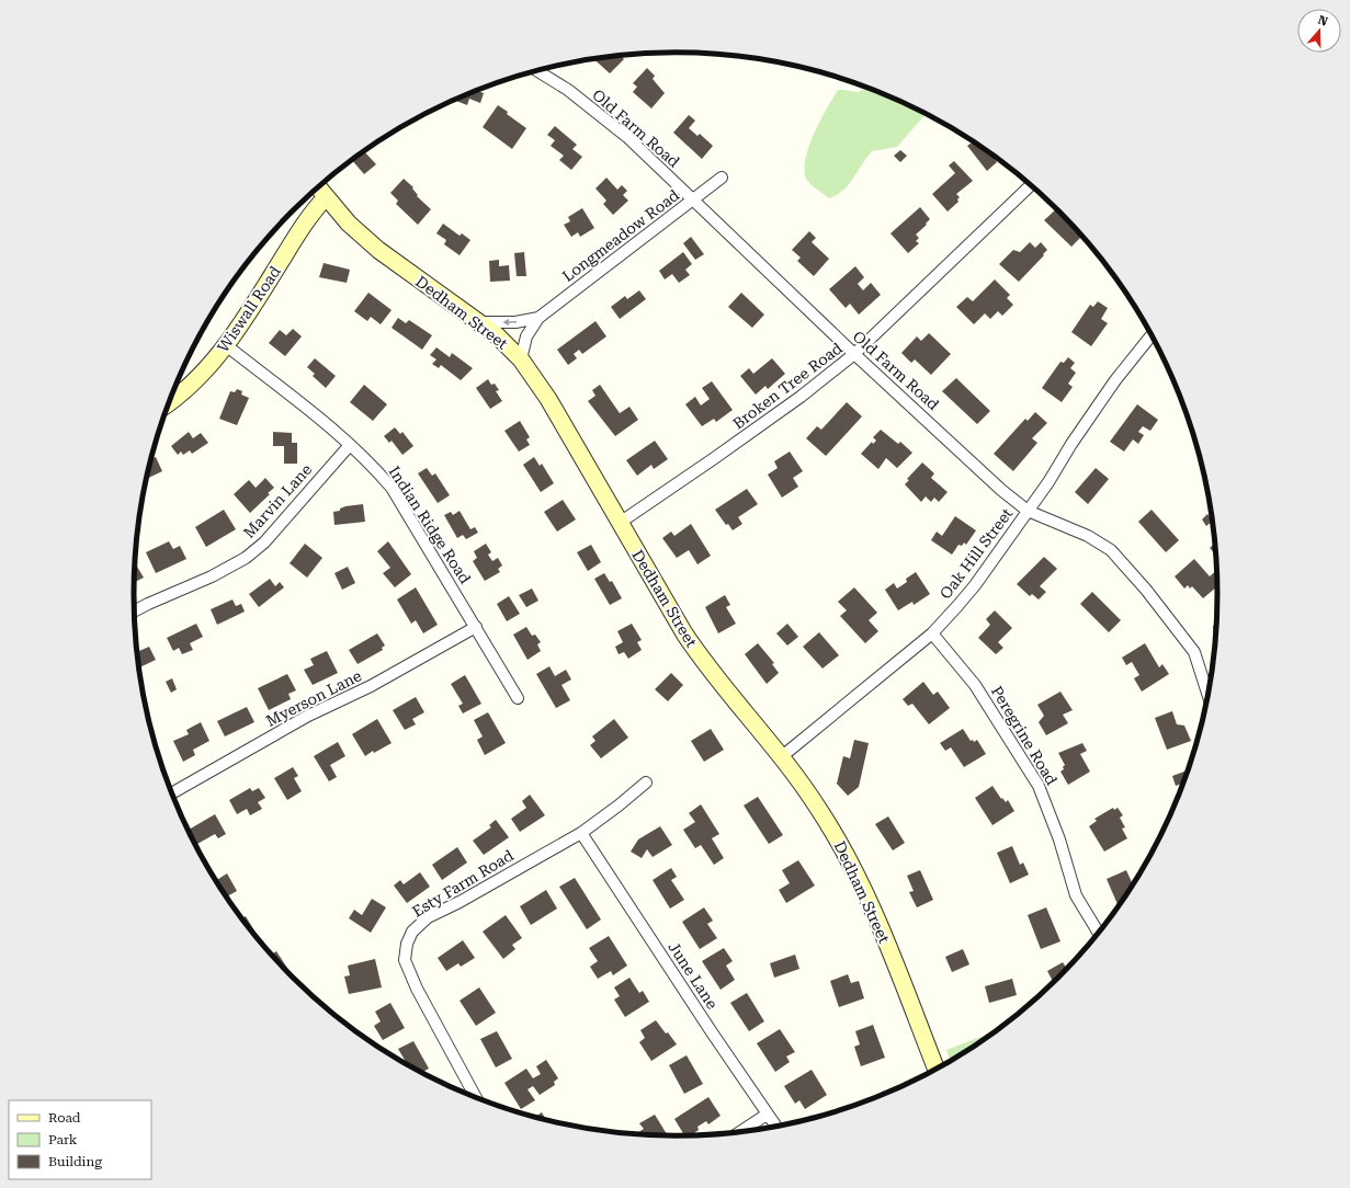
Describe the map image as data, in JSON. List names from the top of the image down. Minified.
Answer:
{"streets":{"street":["Old Farm Road","Longmeadow Road","Wiswall Road","Dedham Street","Broken Tree Road","Marvin Lane","Indian Ridge Road","Oak Hill Street","Myerson Lane","Peregrine Road","Esty Farm Road","June Lane"]},"crossings":[["Old Farm Road","Longmeadow Road"],["Old Farm Road","Broken Tree Road"],["Old Farm Road","Oak Hill Street"],["Longmeadow Road","Dedham Street"],["Wiswall Road","Dedham Street"],["Wiswall Road","Indian Ridge Road"],["Dedham Street","Broken Tree Road"],["Dedham Street","Oak Hill Street"],["Marvin Lane","Indian Ridge Road"],["Indian Ridge Road","Myerson Lane"],["Oak Hill Street","Peregrine Road"],["Esty Farm Road","June Lane"]],"legend":["Road","Park","Building"],"north":"top"}
